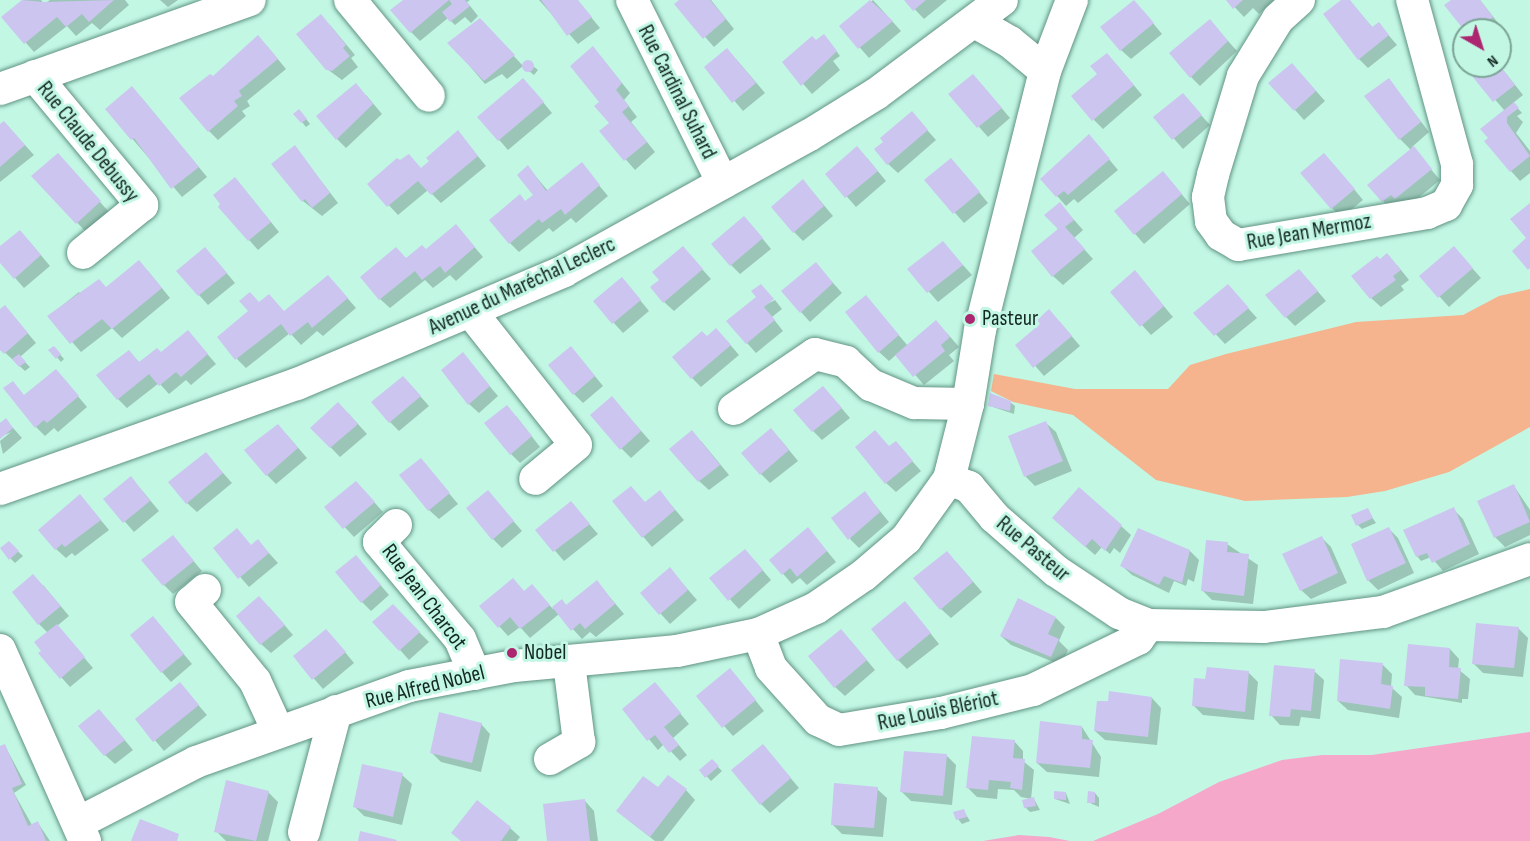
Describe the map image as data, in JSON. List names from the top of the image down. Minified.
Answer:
{"streets":{"street":["Rue Cardinal Suhard","Rue Claude Debussy","Rue Jean Mermoz","Avenue du Maréchal Leclerc","Rue Pasteur","Rue Jean Charcot","Rue Alfred Nobel","Rue Louis Blériot"]},"crossings":[["Rue Cardinal Suhard","Avenue du Maréchal Leclerc"],["Rue Pasteur","Rue Alfred Nobel"],["Rue Pasteur","Rue Louis Blériot"],["Rue Jean Charcot","Rue Alfred Nobel"],["Rue Alfred Nobel","Rue Louis Blériot"]],"places":["Pasteur","Nobel"],"north":"bottom right"}
